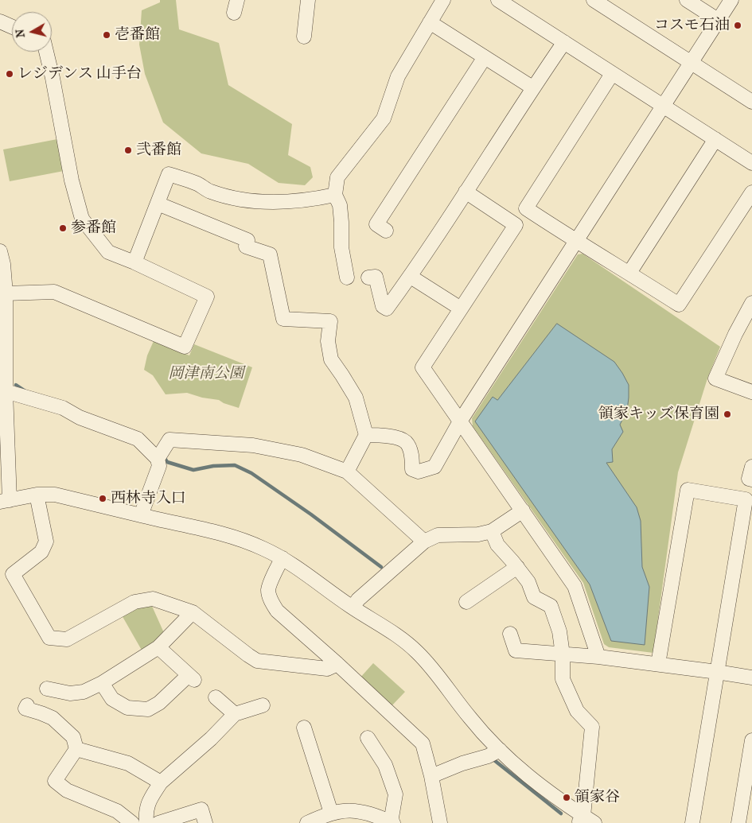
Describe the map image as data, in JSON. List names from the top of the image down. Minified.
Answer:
{"parks":["岡津南公園"],"places":["コスモ石油","壱番館","レジデンス 山手台","弐番館","参番館","領家キッズ保育園","西林寺入口","領家谷"],"north":"left"}
